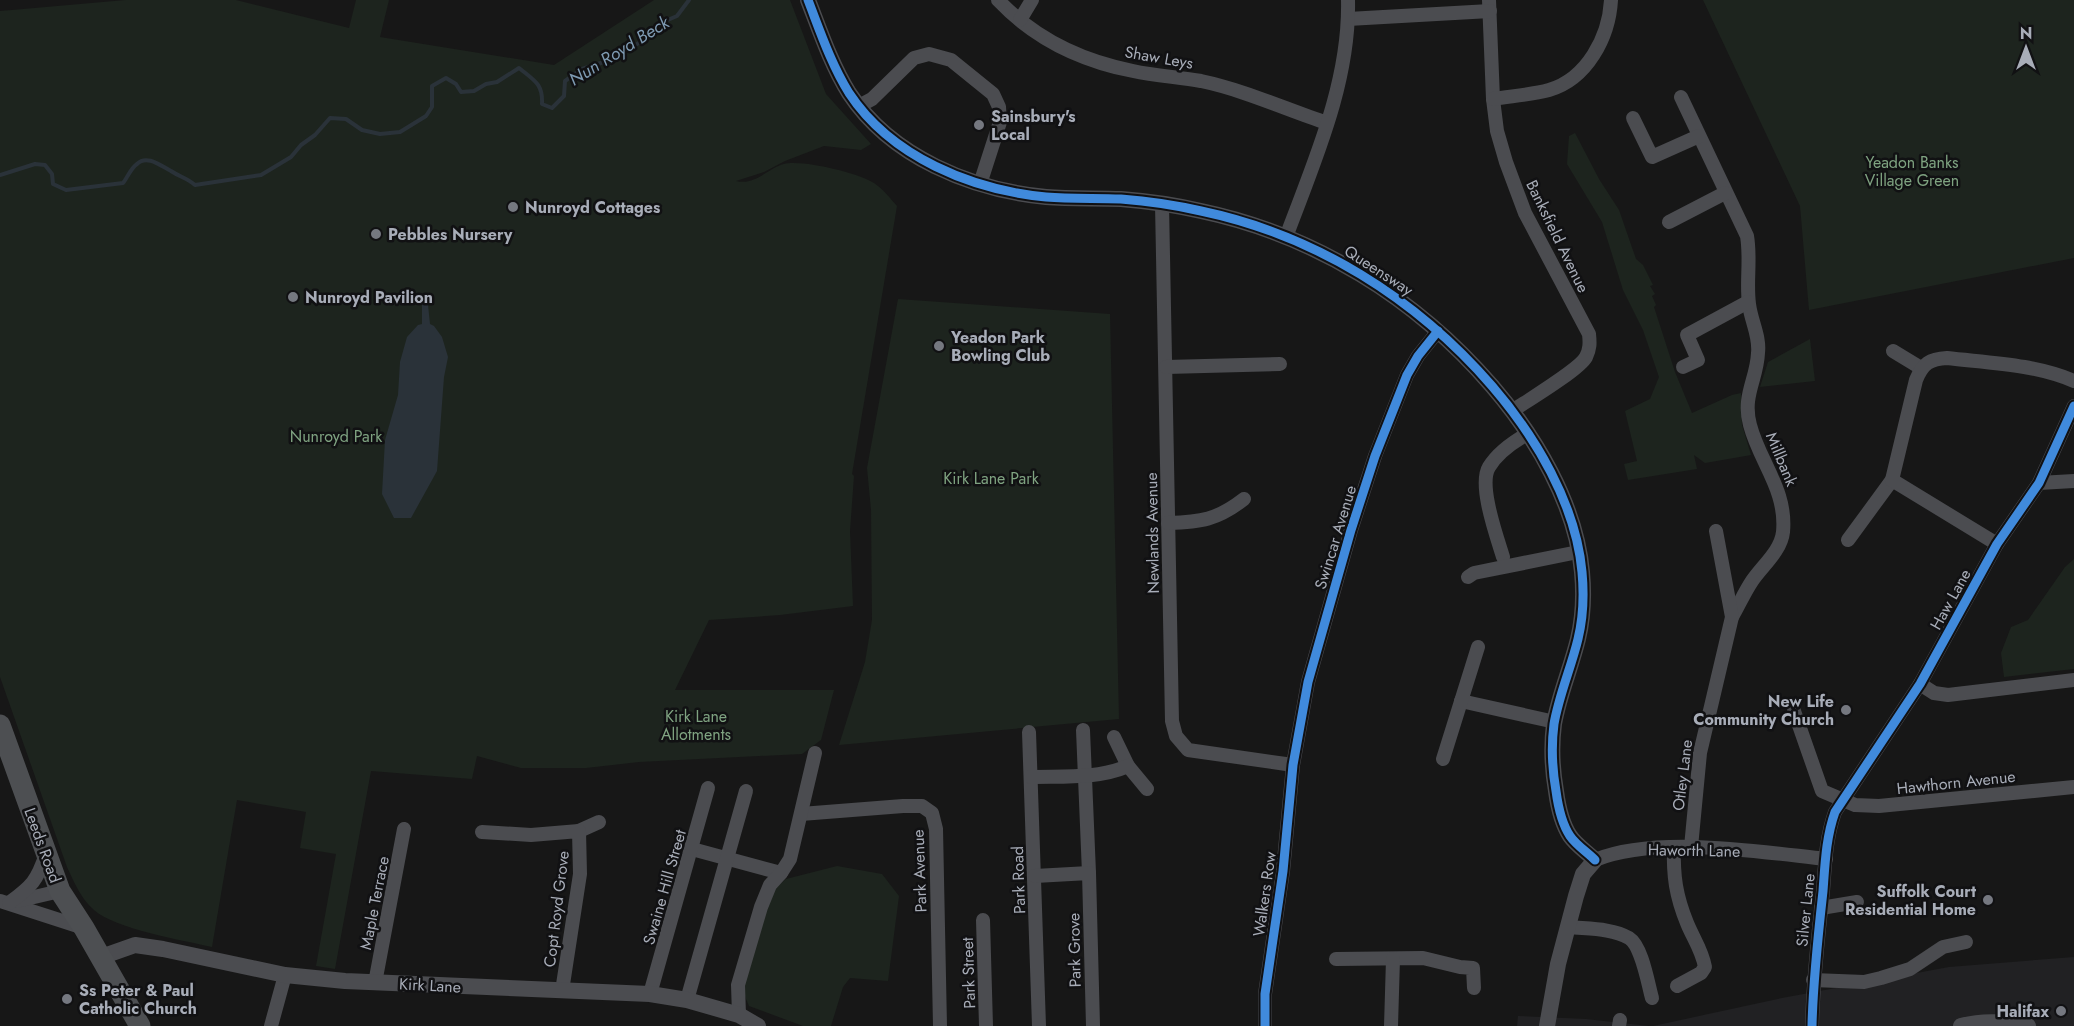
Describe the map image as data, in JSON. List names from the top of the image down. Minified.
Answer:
{"streets":{"main road":["Leeds Road"],"street":["Shaw Leys","Banksfield Avenue","Queensway","Millbank","Newlands Avenue","Swincar Avenue","Haw Lane","Otley Lane","Hawthorn Avenue","Haworth Lane","Park Avenue","Park Road","Swaine Hill Street","Walkers Row","Maple Terrace","Copt Royd Grove","Silver Lane","Park Grove","Park Street","Kirk Lane"]},"crossings":[["Banksfield Avenue","Queensway"],["Queensway","Newlands Avenue"],["Queensway","Swincar Avenue"],["Queensway","Haworth Lane"],["Millbank","Otley Lane"],["Newlands Avenue","Swincar Avenue"],["Newlands Avenue","Walkers Row"],["Swincar Avenue","Walkers Row"],["Haw Lane","Hawthorn Avenue"],["Haw Lane","Silver Lane"],["Otley Lane","Haworth Lane"],["Hawthorn Avenue","Silver Lane"],["Leeds Road","Kirk Lane"],["Haworth Lane","Silver Lane"],["Swaine Hill Street","Kirk Lane"],["Maple Terrace","Kirk Lane"],["Copt Royd Grove","Kirk Lane"]],"water":["Nun Royd Beck"],"parks":["Yeadon Banks Village Green","Nunroyd Park","Kirk Lane Park","Kirk Lane Allotments"],"places":["Sainsbury's Local","Nunroyd Cottages","Pebbles Nursery","Nunroyd Pavilion","Yeadon Park Bowling Club","New Life Community Church","Suffolk Court Residential Home","Ss Peter & Paul Catholic Church","Halifax"],"north":"top"}
